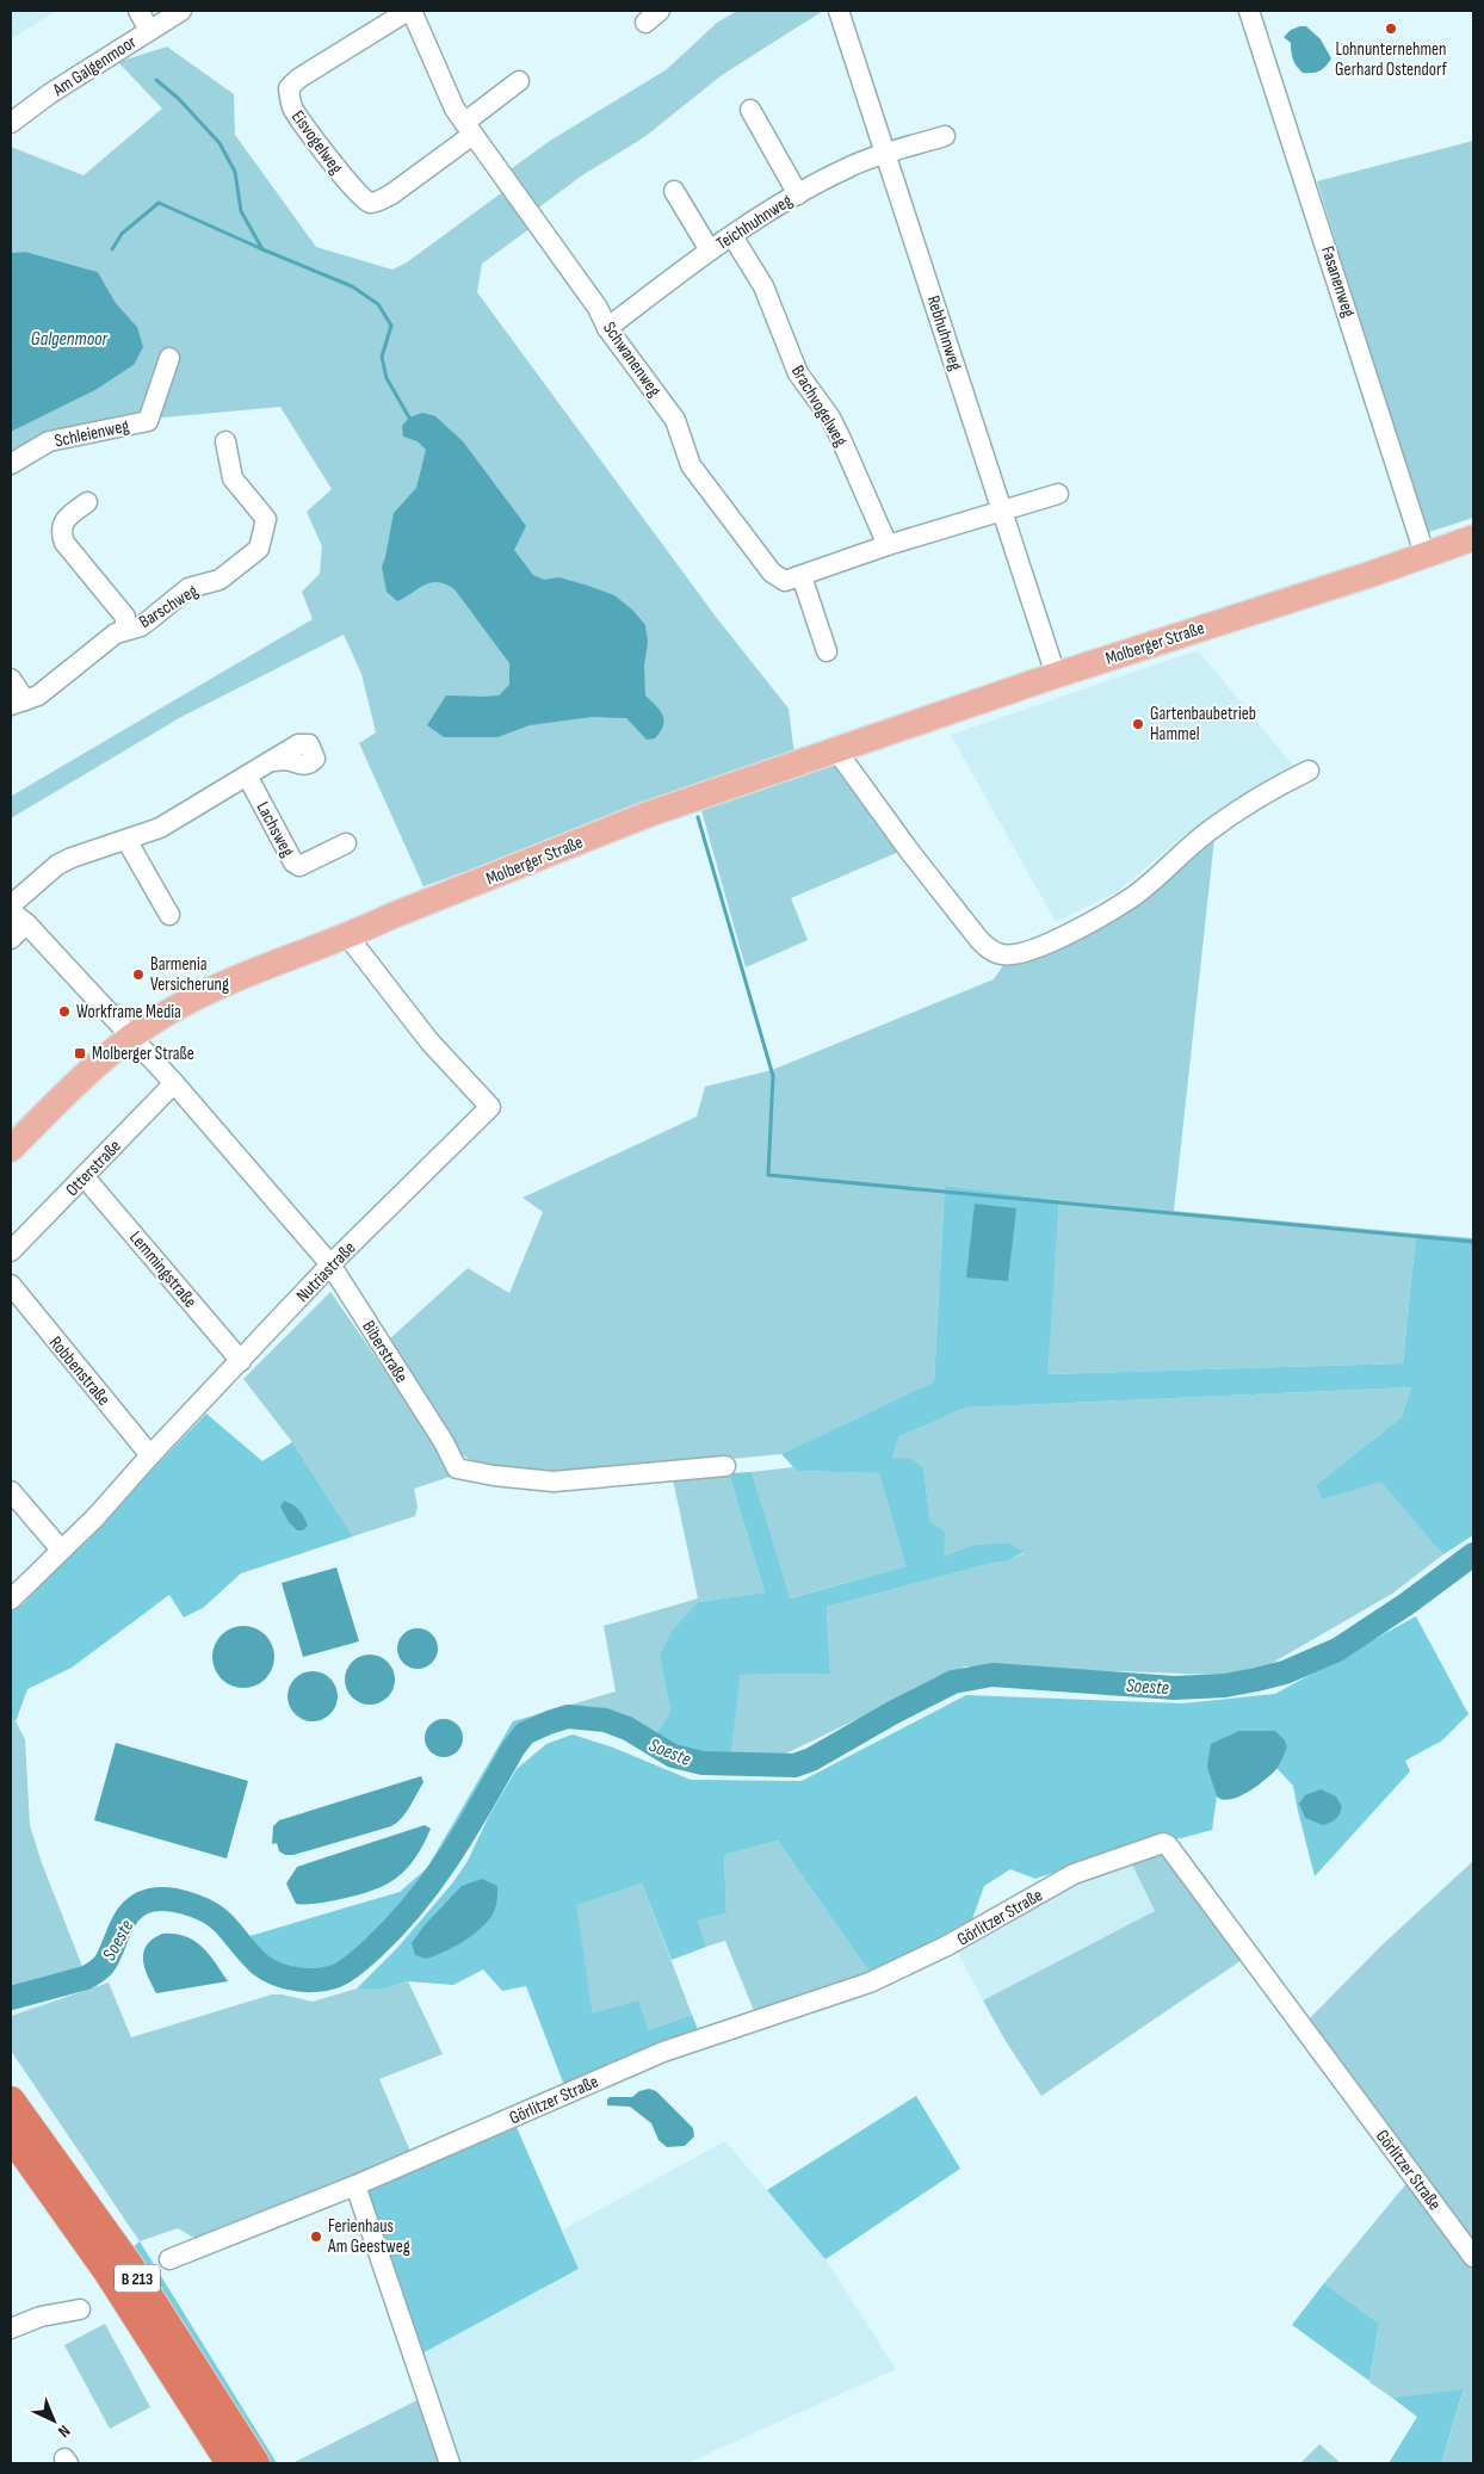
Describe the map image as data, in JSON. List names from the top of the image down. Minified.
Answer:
{"streets":{"highway":["B 213"],"main road":["Molberger Straße"],"street":["Am Galgenmoor","Eisvogelweg","Teichhuhnweg","Fasanenweg","Rebhuhnweg","Schwanenweg","Brachvogelweg","Schleienweg","Barschweg","Lachsweg","Otterstraße","Lemmingstraße","Nutriastraße","Biberstraße","Robbenstraße","Görlitzer Straße"]},"crossings":[["Eisvogelweg","Schwanenweg"],["Teichhuhnweg","Rebhuhnweg"],["Teichhuhnweg","Schwanenweg"],["Teichhuhnweg","Brachvogelweg"],["Fasanenweg","Molberger Straße"],["Rebhuhnweg","Schwanenweg"],["Rebhuhnweg","Molberger Straße"],["Schwanenweg","Brachvogelweg"],["Molberger Straße","Nutriastraße"],["Molberger Straße","Biberstraße"],["Otterstraße","Lemmingstraße"],["Otterstraße","Biberstraße"],["Lemmingstraße","Nutriastraße"],["Nutriastraße","Biberstraße"],["Nutriastraße","Robbenstraße"]],"water":["Galgenmoor","Soeste"],"places":{"other":["Lohnunternehmen Gerhard Ostendorf","Gartenbaubetrieb Hammel","Barmenia Versicherung","Workframe Media","Ferienhaus Am Geestweg"],"transit":["Molberger Straße"]},"north":"bottom right"}
